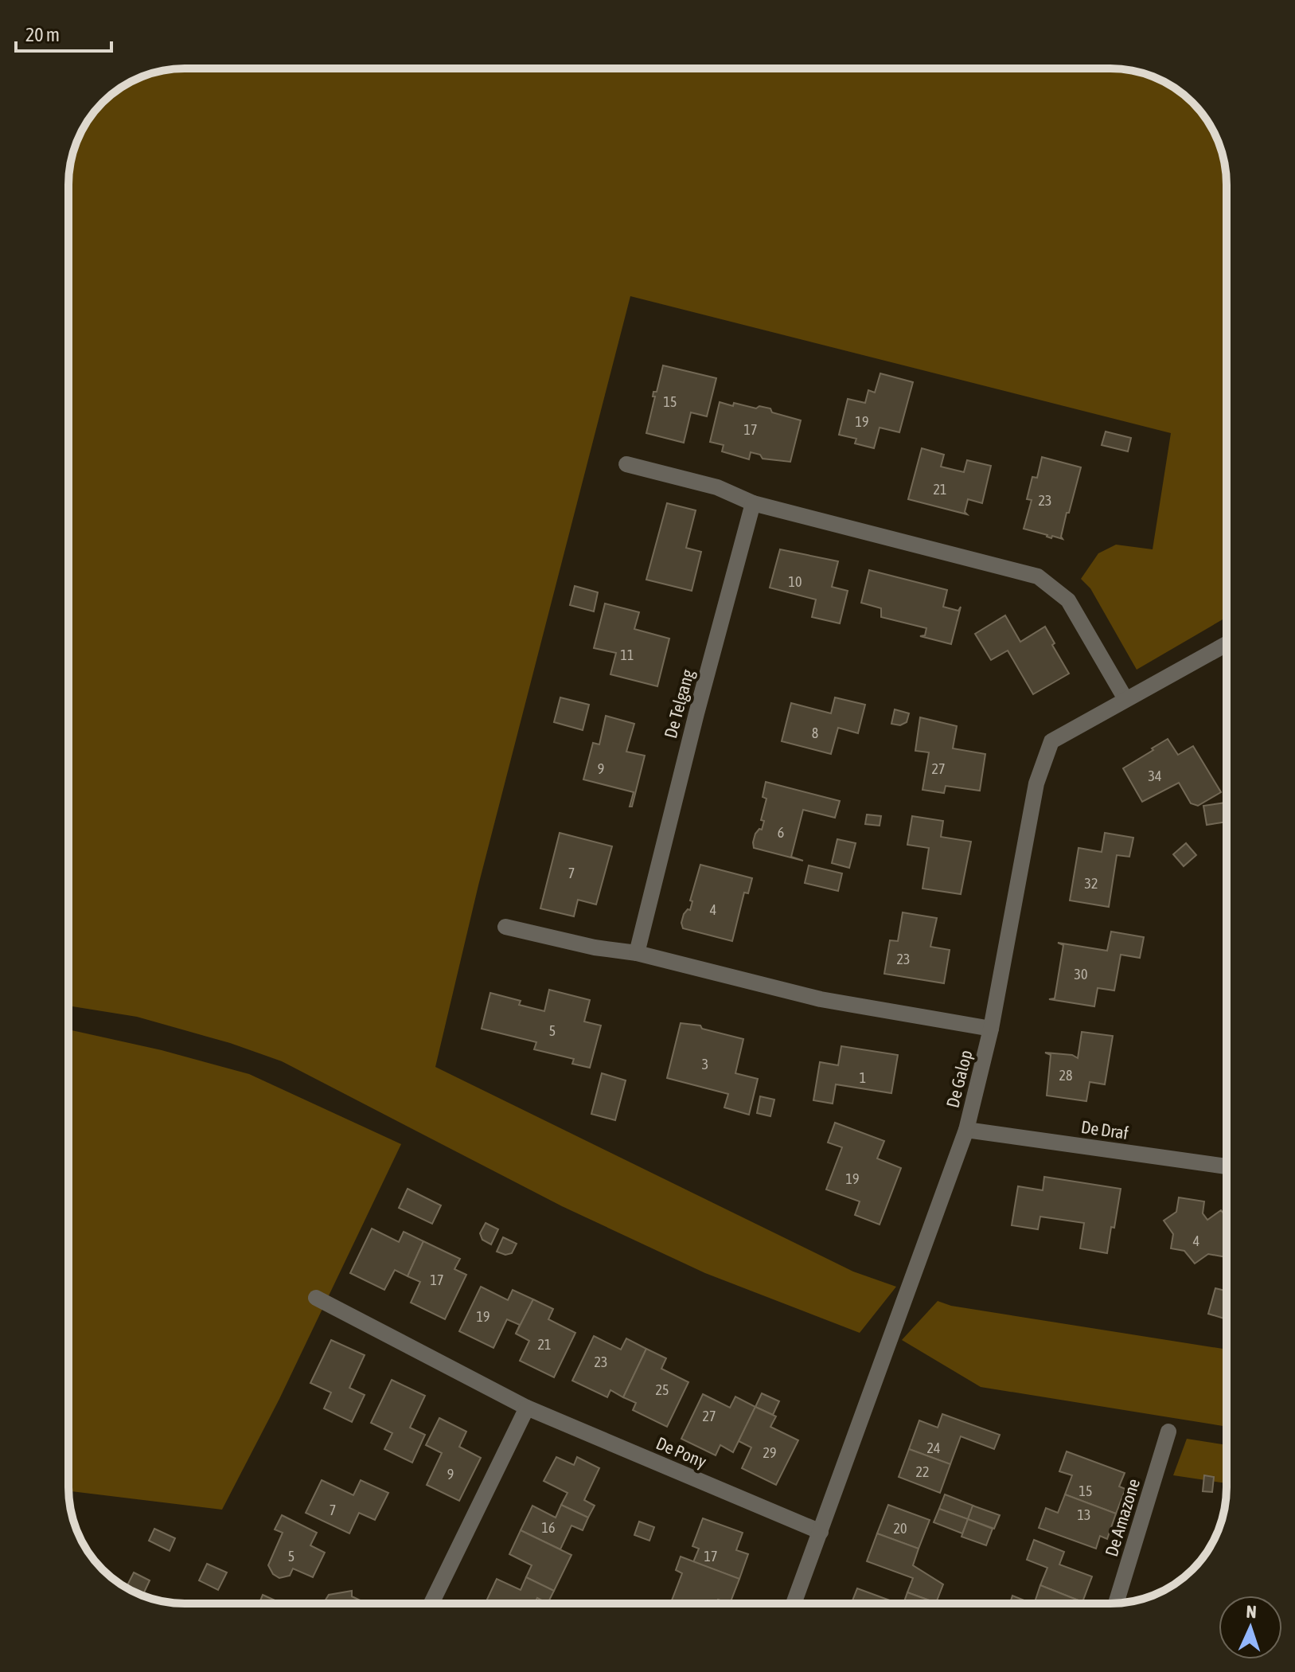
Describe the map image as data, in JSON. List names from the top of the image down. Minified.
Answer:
{"streets":{"street":["De Telgang","De Galop","De Draf","De Pony","De Amazone"]},"crossings":[["De Galop","De Draf"],["De Galop","De Pony"]],"house_numbers":["15","19","17","21","23","10","11","8","9","27","34","6","7","32","4","23","30","5","3","28","1","19","4","17","19","21","23","25","27","24","29","22","9","15","7","13","16","20","5","17"],"scale_bar":"20 m","north":"top"}
